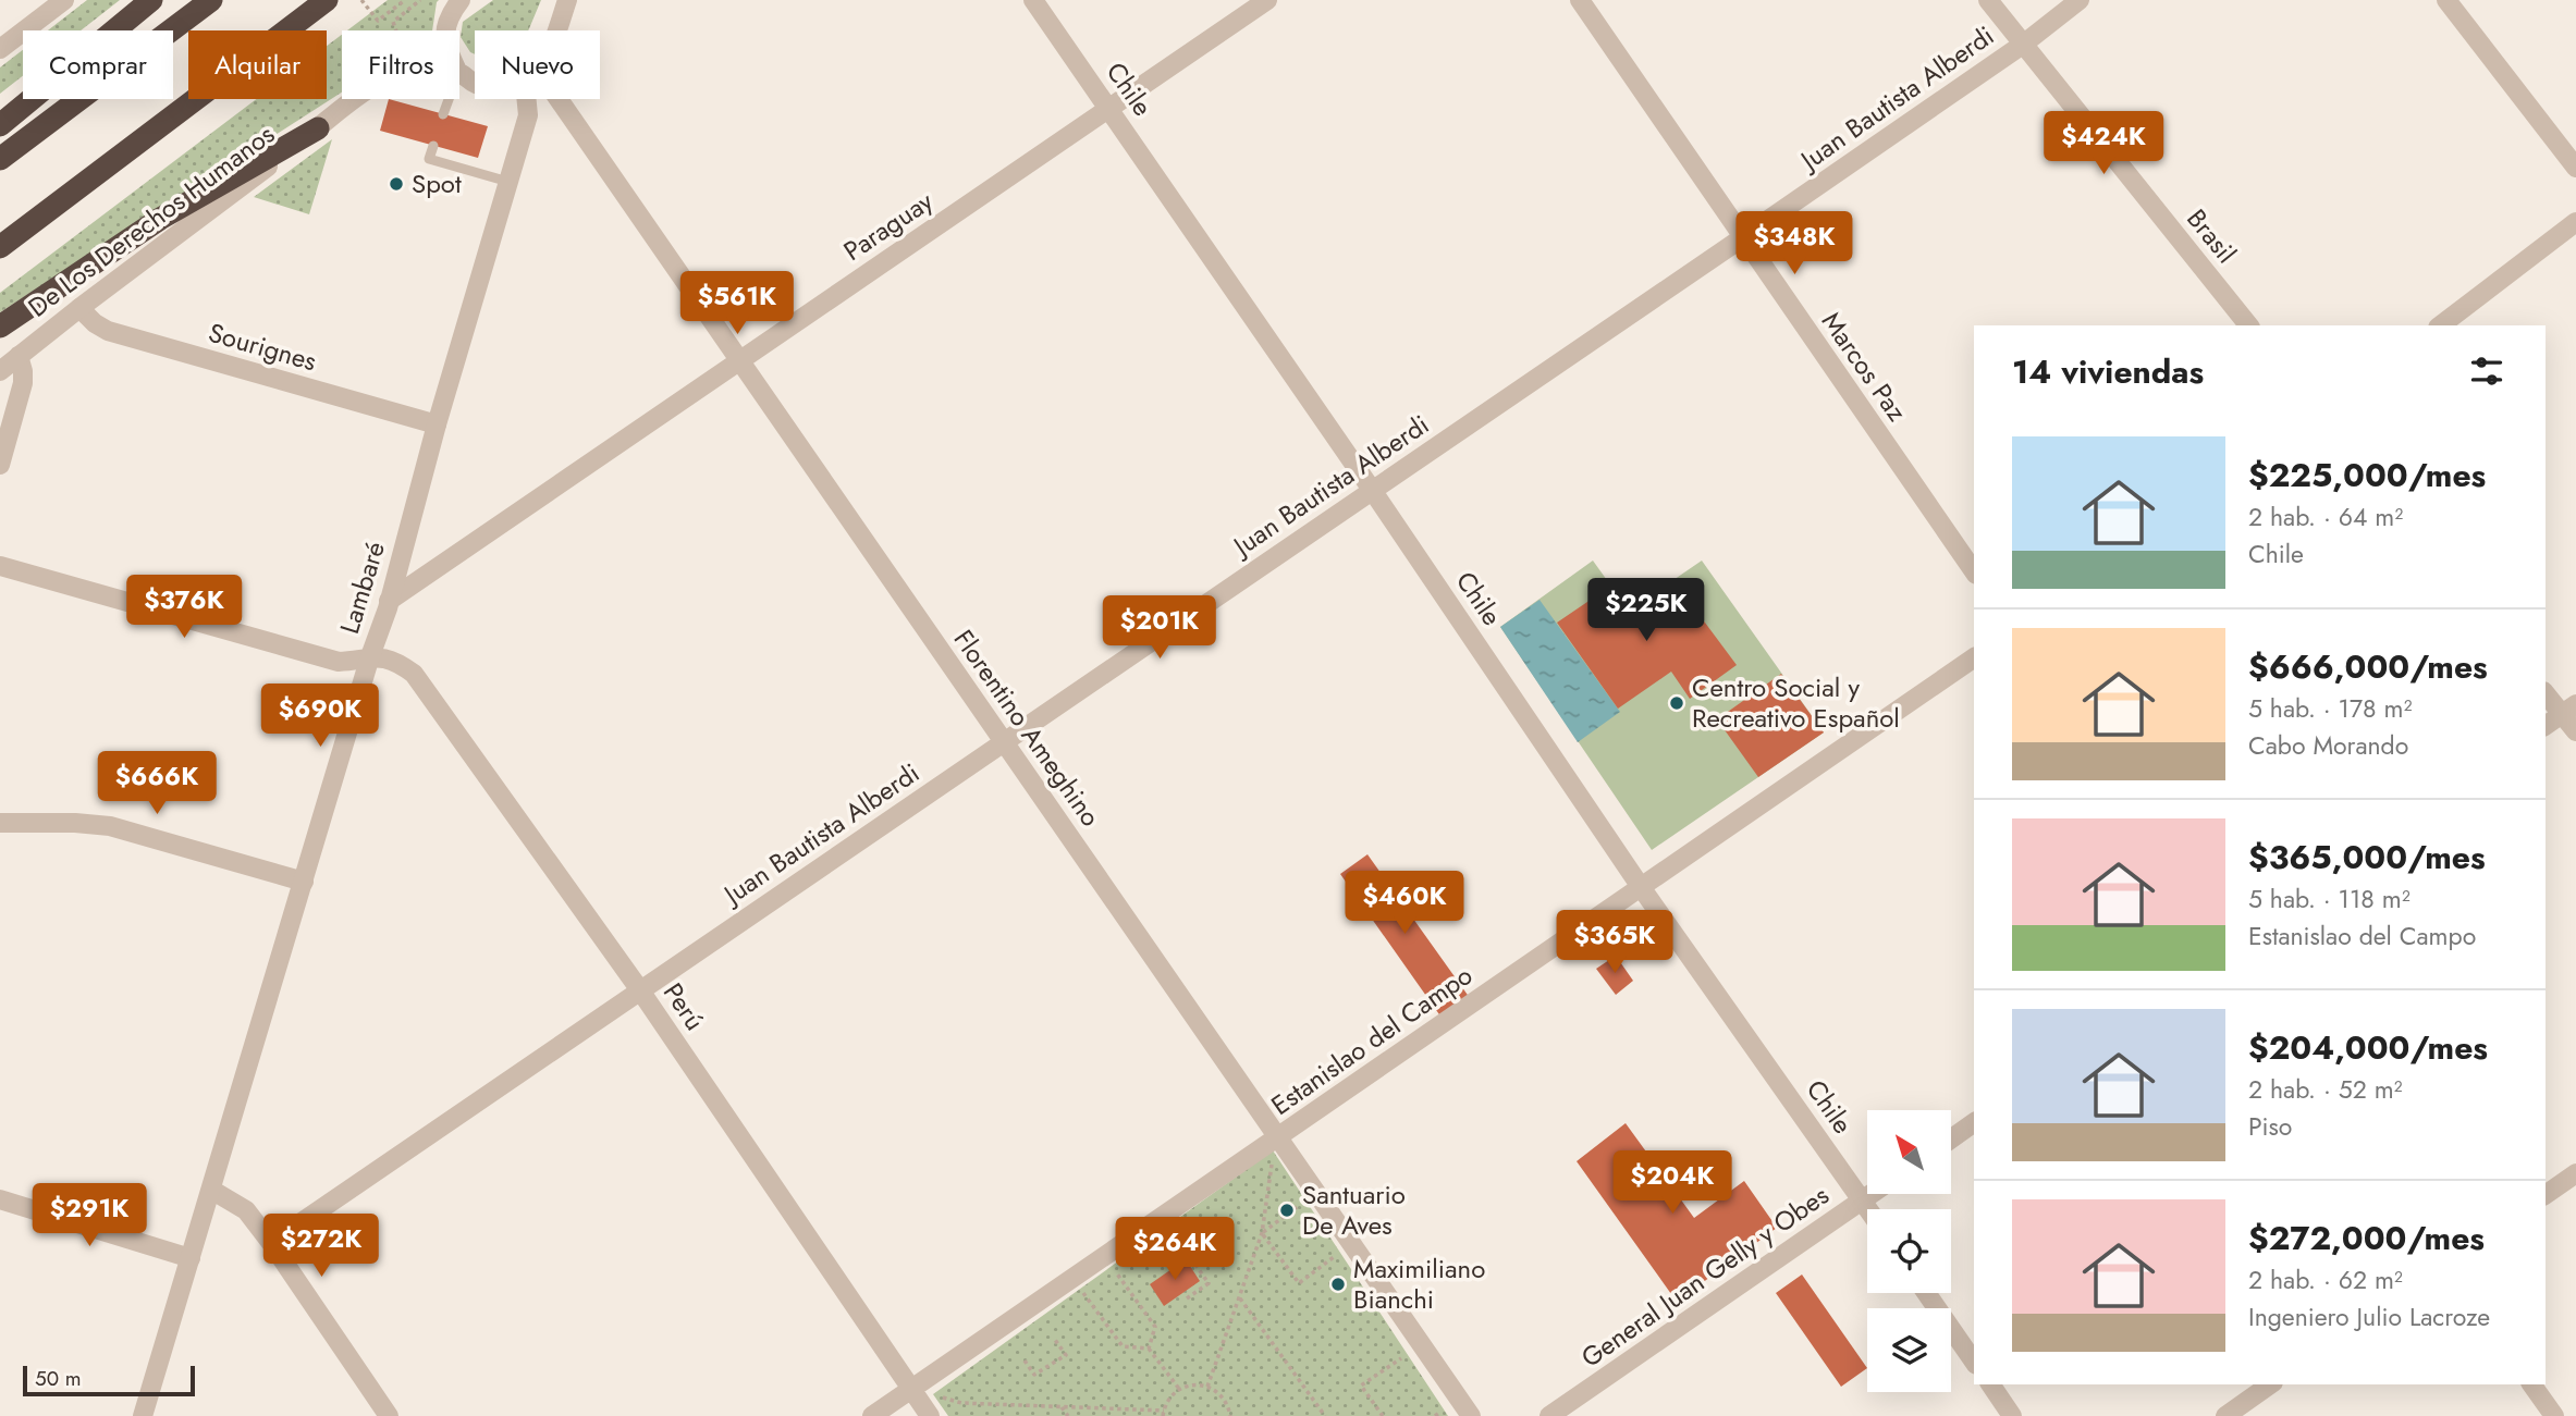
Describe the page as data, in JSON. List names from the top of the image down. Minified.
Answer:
{"streets":{"street":["Chile","Juan Bautista Alberdi","De Los Derechos Humanos","Paraguay","Brasil","Sourignes","Marcos Paz","Lambaré","Florentino Ameghino","Perú","Estanislao del Campo","General Juan Gelly y Obes"]},"crossings":[["Chile","Juan Bautista Alberdi"],["Chile","Paraguay"],["Chile","Estanislao del Campo"],["Chile","General Juan Gelly y Obes"],["Juan Bautista Alberdi","Brasil"],["Juan Bautista Alberdi","Marcos Paz"],["Juan Bautista Alberdi","Florentino Ameghino"],["Juan Bautista Alberdi","Perú"],["De Los Derechos Humanos","Sourignes"],["Paraguay","Lambaré"],["Paraguay","Florentino Ameghino"],["Sourignes","Lambaré"],["Lambaré","Perú"],["Florentino Ameghino","Estanislao del Campo"],["Perú","Estanislao del Campo"]],"places":["Spot","Centro Social y Recreativo Español","Santuario De Aves","Maximiliano Bianchi"],"scale_bar":"50 m","north":"top left","page":{"chip":["Comprar","Alquilar","Filtros","Nuevo"],"price":["$424K","$348K","$561K","$376K","$225K","$201K","$690K","$666K","$460K","$365K","$204K","$291K","$272K","$264K"],"heading":"14 viviendas","list":[{"name":"$225,000/mes","note":"2 hab. · 64 m² · Chile"},{"name":"$666,000/mes","note":"5 hab. · 178 m² · Cabo Morando"},{"name":"$365,000/mes","note":"5 hab. · 118 m² · Estanislao del Campo"},{"name":"$204,000/mes","note":"2 hab. · 52 m² · Piso"},{"name":"$272,000/mes","note":"2 hab. · 62 m² · Ingeniero Julio Lacroze"}],"scale":"50 m"}}
